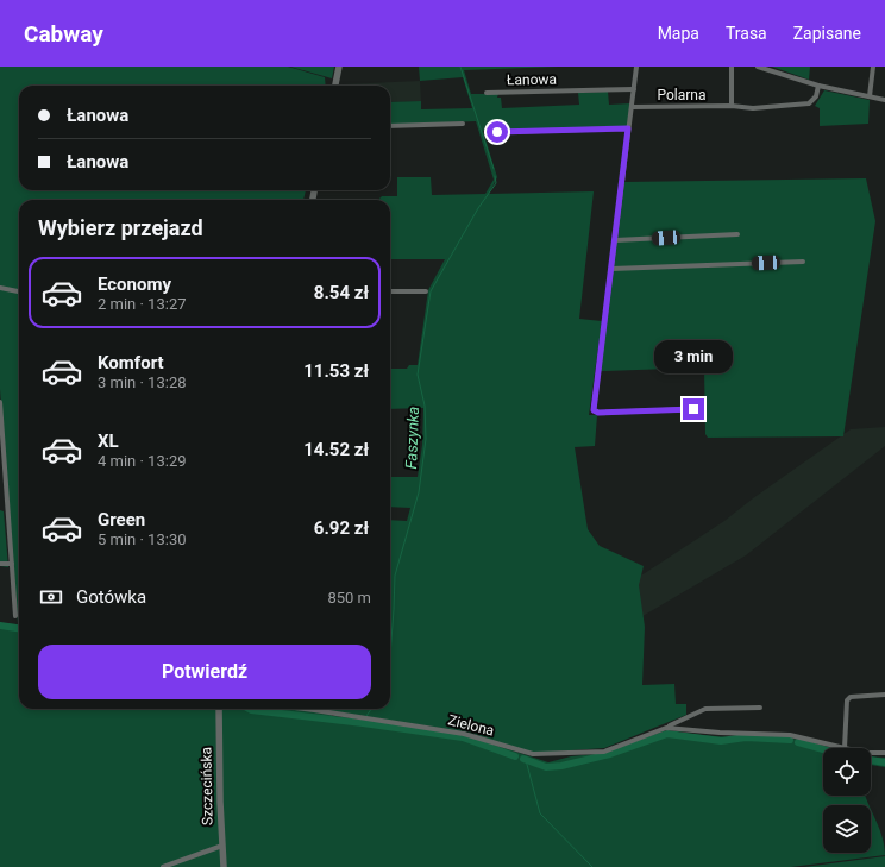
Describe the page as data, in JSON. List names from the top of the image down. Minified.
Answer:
{"streets":{"street":["Łanowa","Polarna","Zielona","Szczecińska"]},"water":["Faszynka"],"page":{"header":"Cabway","nav":["Mapa","Trasa","Zapisane"],"banner":["Łanowa","Łanowa"],"heading":"Wybierz przejazd","list":[{"name":"Economy","note":"2 min · 13:27","value":"8.54 zł"},{"name":"Komfort","note":"3 min · 13:28","value":"11.53 zł"},{"name":"XL","note":"4 min · 13:29","value":"14.52 zł"},{"name":"Green","note":"5 min · 13:30","value":"6.92 zł"}],"bubble":"3 min","pay":["Gotówka","850 m"],"buttons":"Potwierdź"}}
